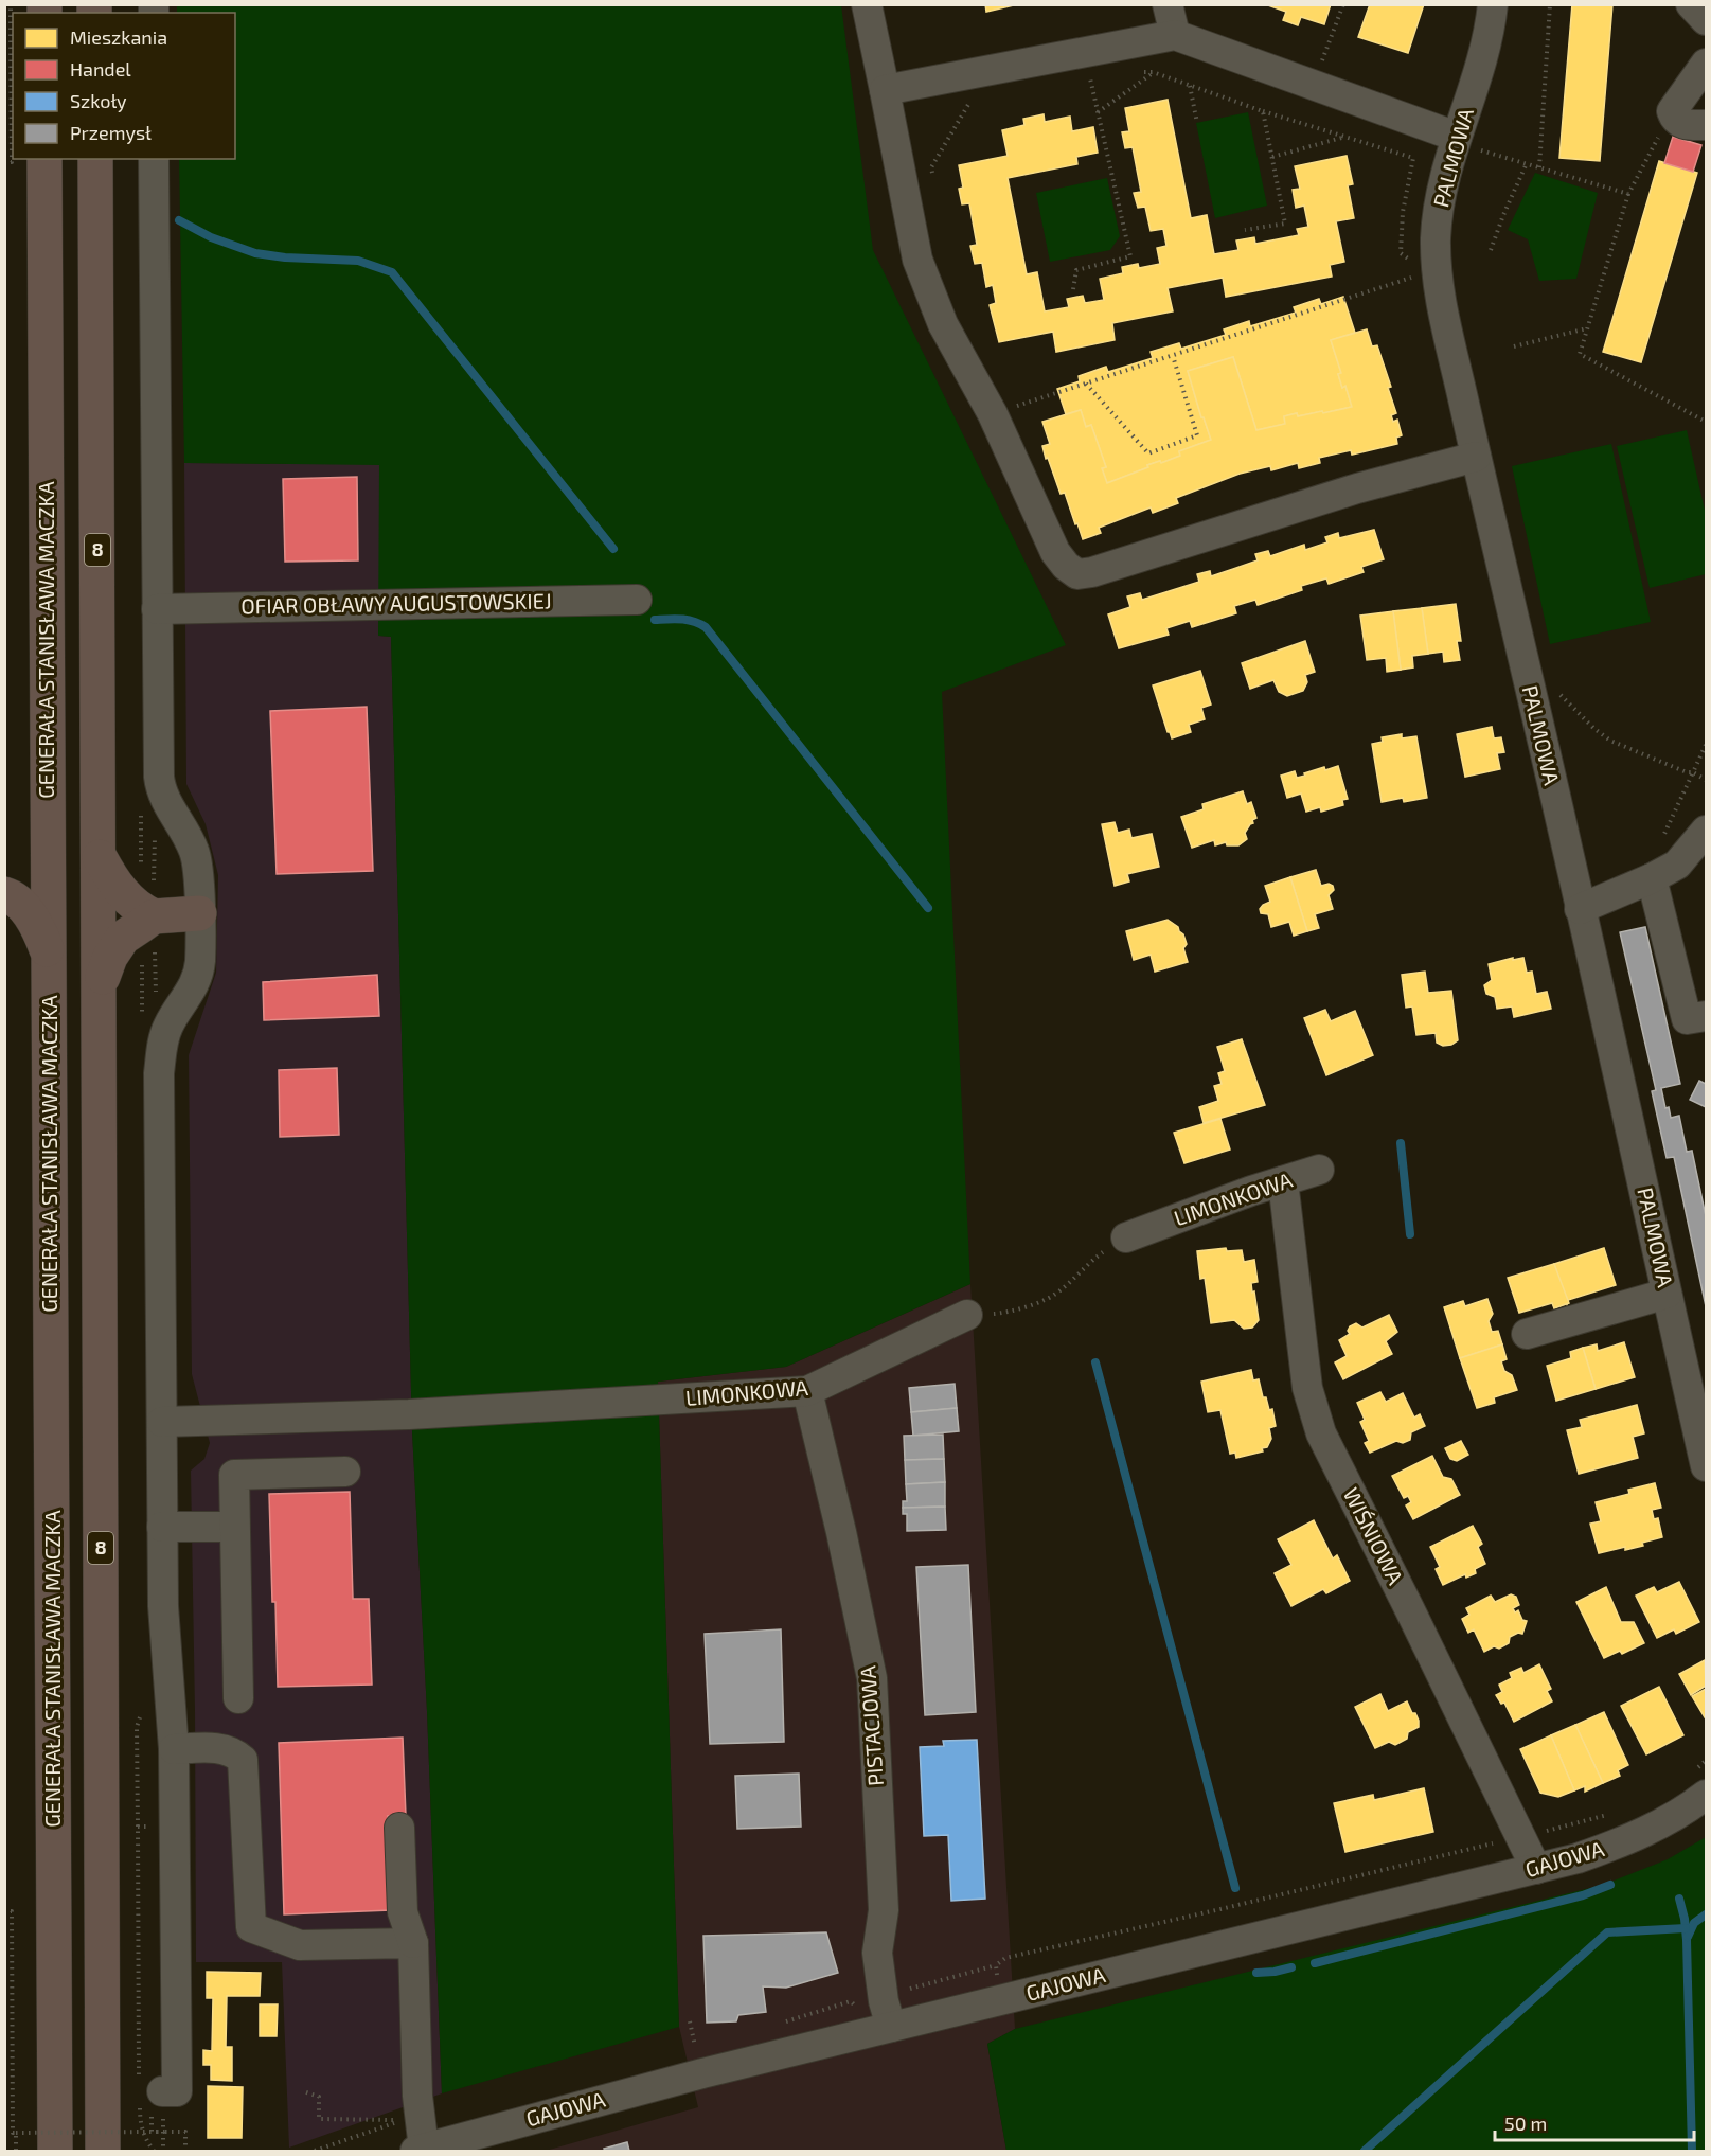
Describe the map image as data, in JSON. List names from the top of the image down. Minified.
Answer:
{"streets":{"highway":["8","GENERAŁA STANISŁAWA MACZKA"],"street":["PALMOWA","OFIAR OBŁAWY AUGUSTOWSKIEJ","LIMONKOWA","WIŚNIOWA","PISTACJOWA","GAJOWA"]},"crossings":[["LIMONKOWA","WIŚNIOWA"],["LIMONKOWA","PISTACJOWA"],["WIŚNIOWA","GAJOWA"],["PISTACJOWA","GAJOWA"]],"legend":["Mieszkania","Handel","Szkoły","Przemysł"],"scale_bar":"50 m"}
